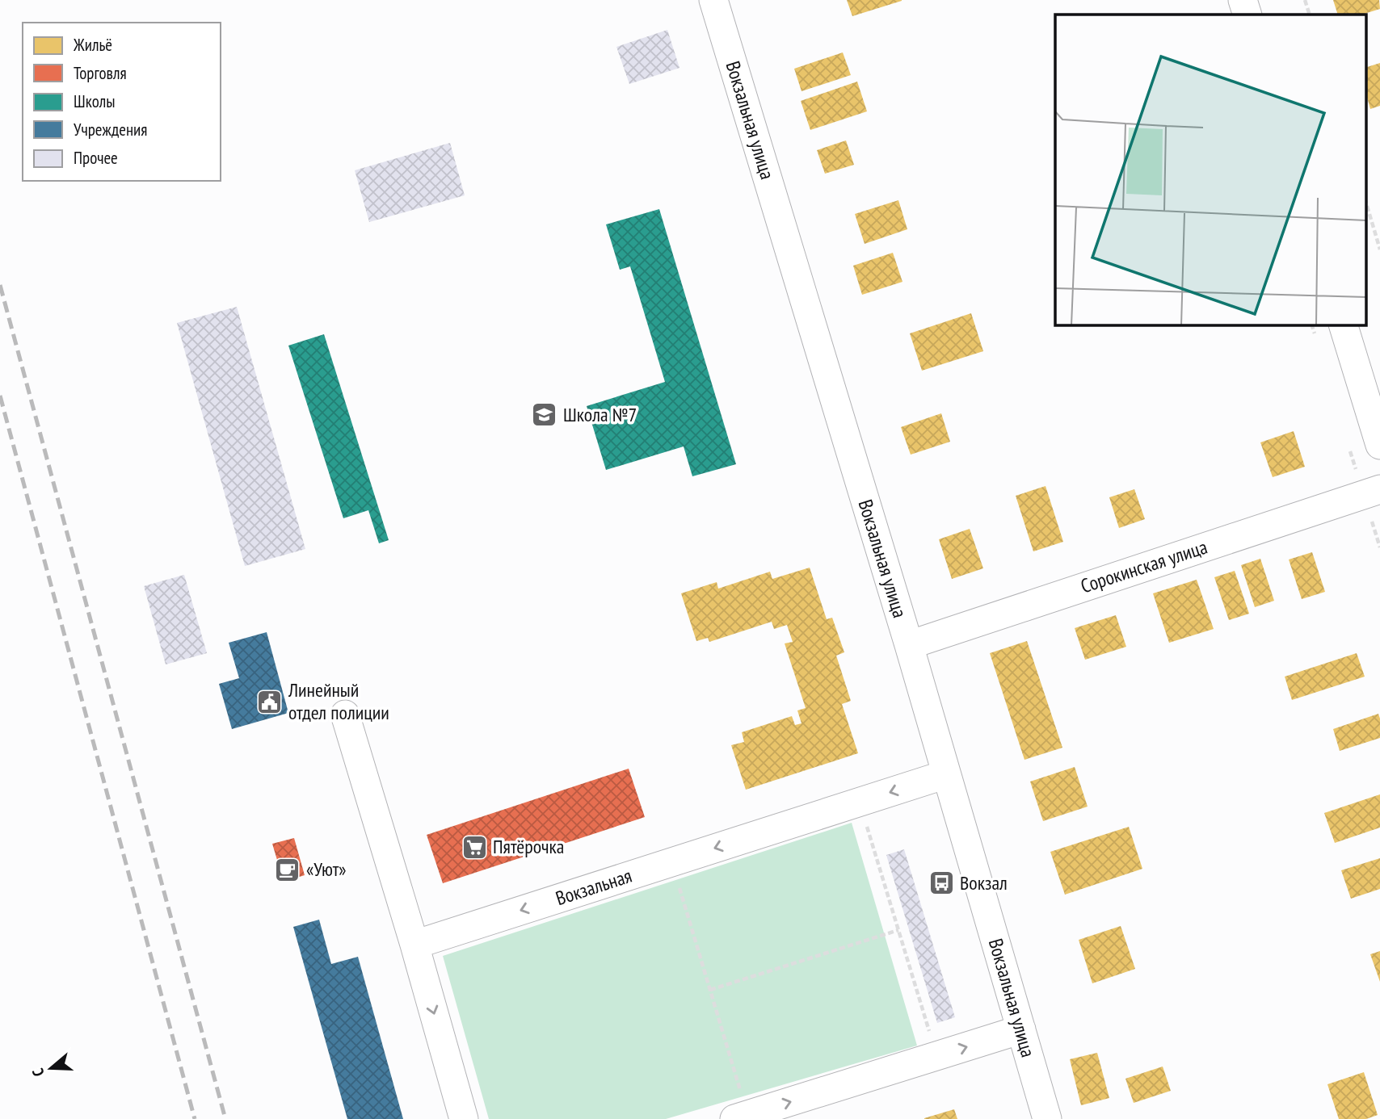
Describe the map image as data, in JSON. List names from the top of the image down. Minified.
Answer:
{"streets":{"street":["Вокзальная улица","Сорокинская улица","Вокзальная"]},"crossings":[["Вокзальная улица","Сорокинская улица"],["Вокзальная улица","Вокзальная"]],"one_way":["Вокзальная"],"places":{"school or university":["Школа №7"],"public building":["Линейный отдел полиции"],"supermarket":["Пятёрочка"],"cafe":["«Уют»"],"bus stop":["Вокзал"]},"legend":["Жильё","Торговля","Школы","Учреждения","Прочее"],"north":"left"}
